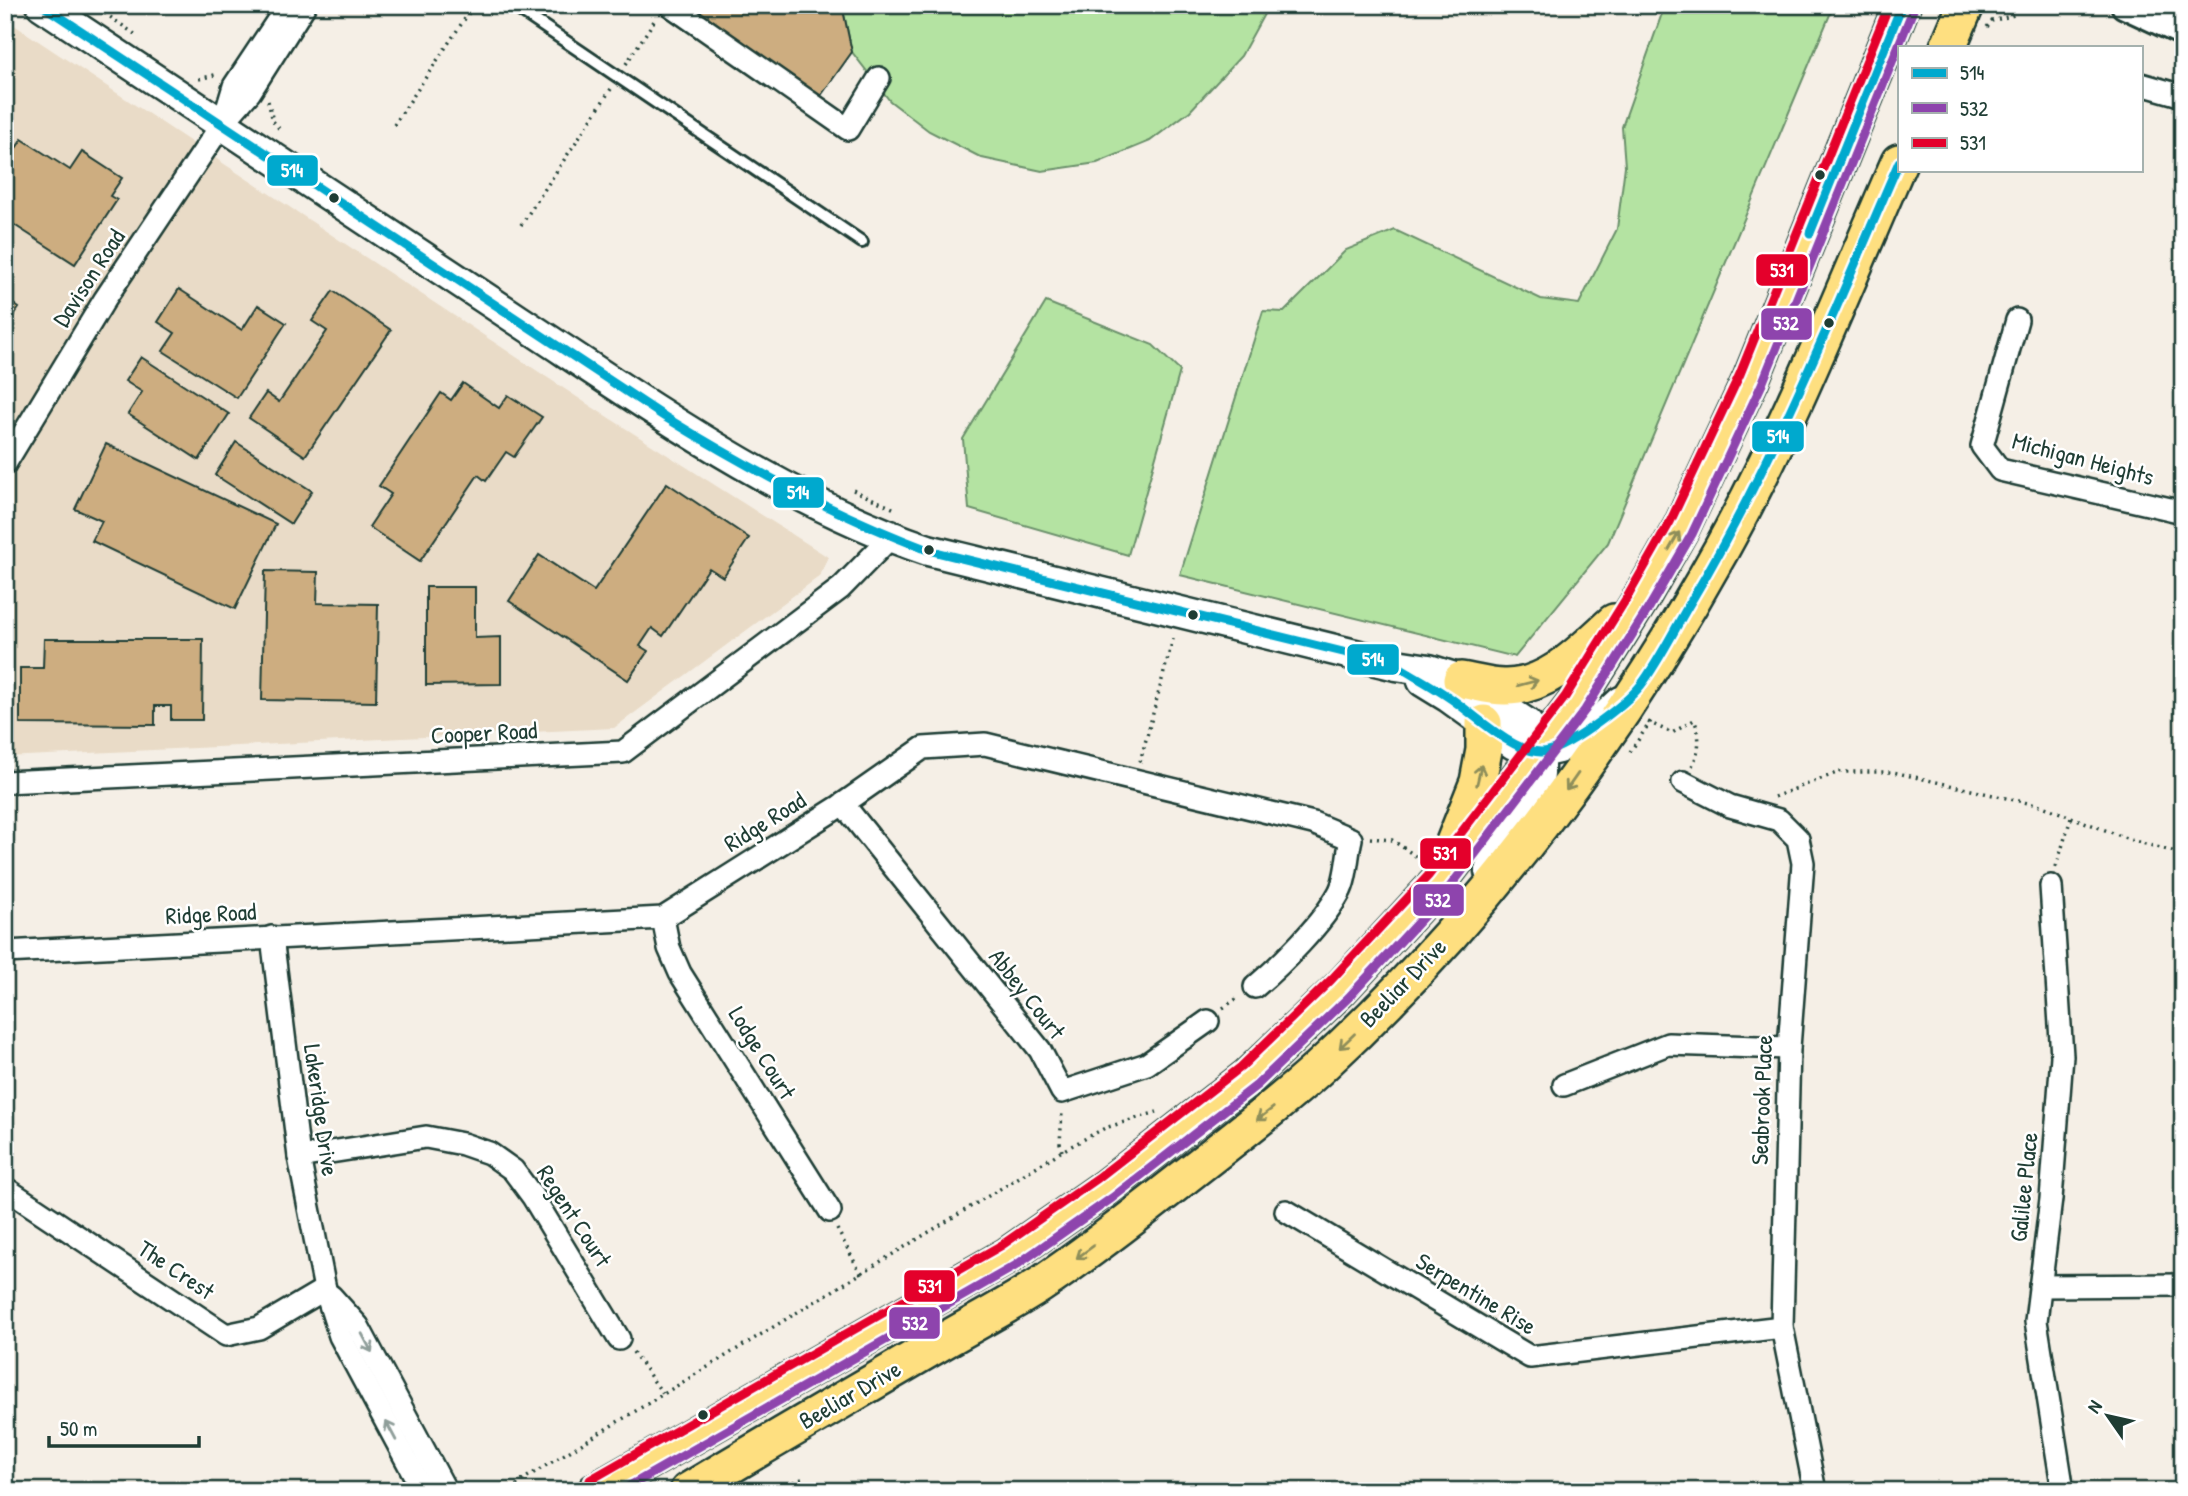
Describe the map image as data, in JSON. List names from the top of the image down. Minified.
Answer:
{"streets":{"highway":["Beeliar Drive"],"street":["Davison Road","Michigan Heights","Cooper Road","Ridge Road","Abbey Court","Lodge Court","Seabrook Place","Lakeridge Drive","Galilee Place","Regent Court","The Crest","Serpentine Rise"]},"crossings":[["Ridge Road","Abbey Court"],["Ridge Road","Lodge Court"],["Ridge Road","Lakeridge Drive"],["Seabrook Place","Serpentine Rise"],["Lakeridge Drive","Regent Court"],["Lakeridge Drive","The Crest"]],"lines":["transit line 514","transit line 531","transit line 532"],"legend":["514","532","531"],"scale_bar":"50 m","north":"top left"}
